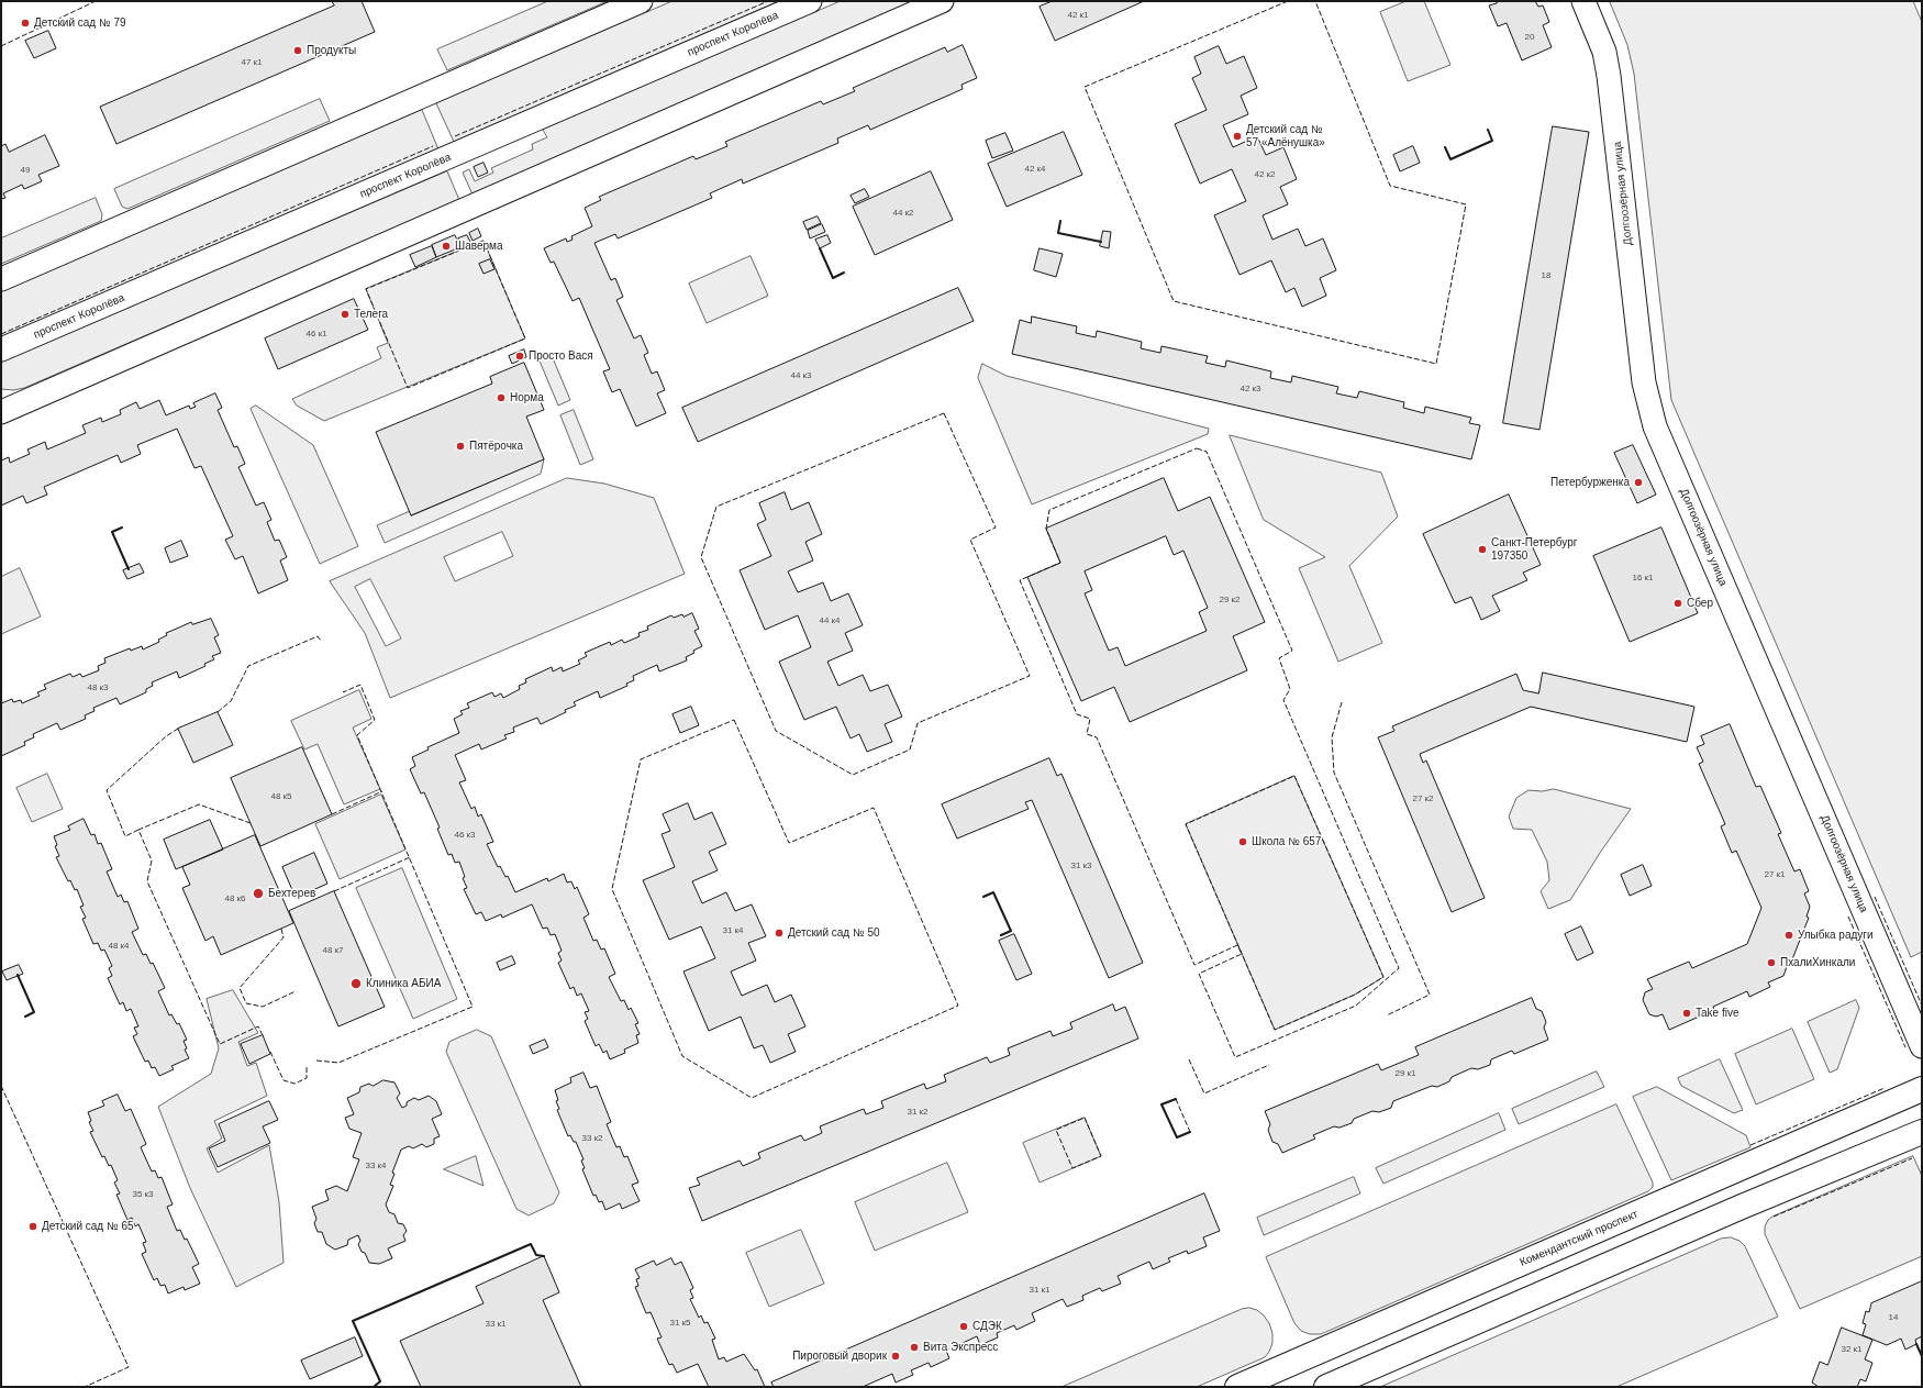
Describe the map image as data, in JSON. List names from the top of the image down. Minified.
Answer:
{"streets":{"main road":["Комендантский проспект"],"street":["проспект Королёва","Долгоозёрная улица"]},"places":["Детский сад № 79","Продукты","Детский сад № 57 «Алёнушка»","Шаверма","Телега","Просто Вася","Норма","Пятёрочка","Петербурженка","Санкт-Петербург 197350","Сбер","Школа № 657","Бехтерев","Детский сад № 50","Улыбка радуги","ПхалиХинкали","Клиника АБИА","Take five","Детский сад № 65","СДЭК","Вита Экспресс","Пироговый дворик"],"house_numbers":["42 к1","20","47 к1","42 к4","49","42 к2","44 к2","18","46 к1","44 к3","42 к3","16 к1","29 к2","44 к4","48 к3","48 к5","27 к2","46 к3","31 к3","27 к1","48 к6","31 к4","48 к4","48 к7","29 к1","31 к2","33 к2","33 к4","35 к3","31 к1","14","31 к5","33 к1","32 к1"]}
